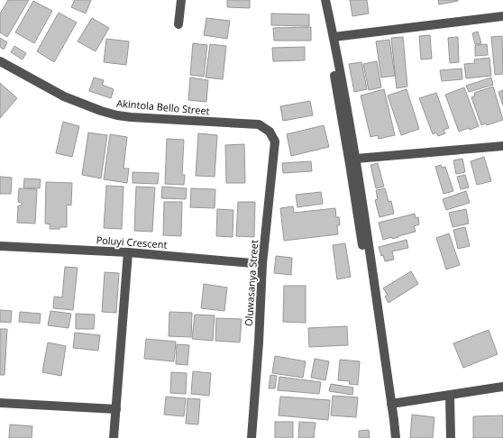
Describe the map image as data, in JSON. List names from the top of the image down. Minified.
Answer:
{"streets":{"street":["Akintola Bello Street","Poluyi Crescent","Oluwasanya Street"]},"crossings":[["Akintola Bello Street","Oluwasanya Street"],["Poluyi Crescent","Oluwasanya Street"]]}
